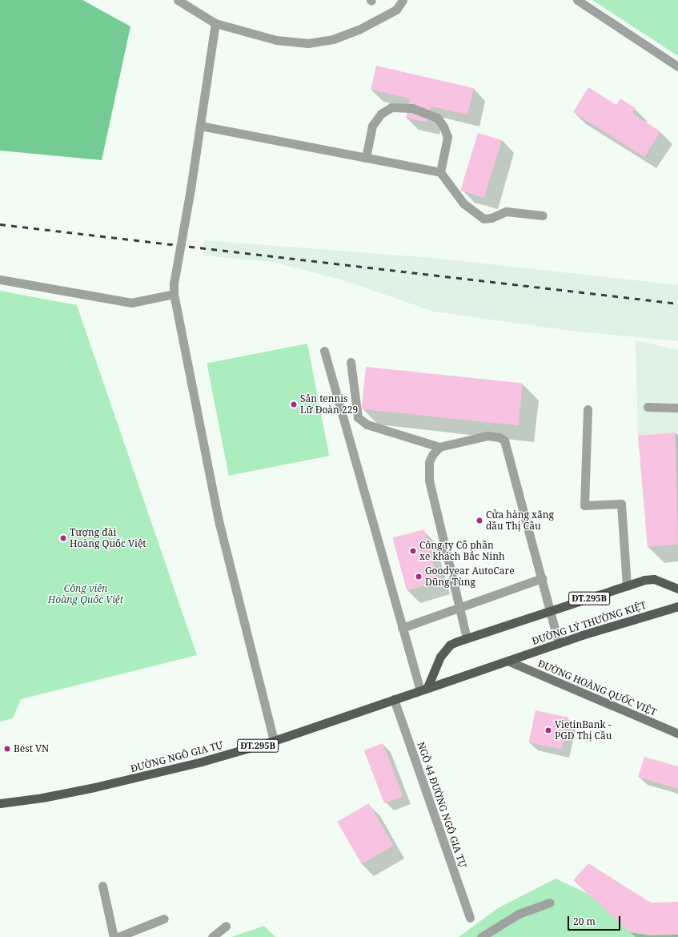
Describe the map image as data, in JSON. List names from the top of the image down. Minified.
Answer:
{"streets":{"main road":["ĐT.295B","ĐƯỜNG LÝ THƯỜNG KIỆT","ĐƯỜNG HOÀNG QUỐC VIỆT","ĐƯỜNG NGÔ GIA TỰ"],"street":["NGÕ 44 ĐƯỜNG NGÔ GIA TỰ"]},"crossings":[["ĐT.295B","ĐƯỜNG NGÔ GIA TỰ"],["ĐƯỜNG LÝ THƯỜNG KIỆT","ĐƯỜNG HOÀNG QUỐC VIỆT"],["ĐƯỜNG LÝ THƯỜNG KIỆT","ĐƯỜNG NGÔ GIA TỰ"],["ĐƯỜNG HOÀNG QUỐC VIỆT","ĐƯỜNG NGÔ GIA TỰ"],["ĐƯỜNG NGÔ GIA TỰ","NGÕ 44 ĐƯỜNG NGÔ GIA TỰ"]],"parks":["Công viên Hoàng Quốc Việt"],"places":["Sân tennis Lữ Đoàn 229","Cửa hàng xăng dầu Thị Cầu","Tượng đài Hoàng Quốc Việt","Công ty Cổ phần xe khách Bắc Ninh","Goodyear AutoCare Dũng Tùng","VietinBank - PGD Thị Cầu","Best VN"],"scale_bar":"20 m"}
